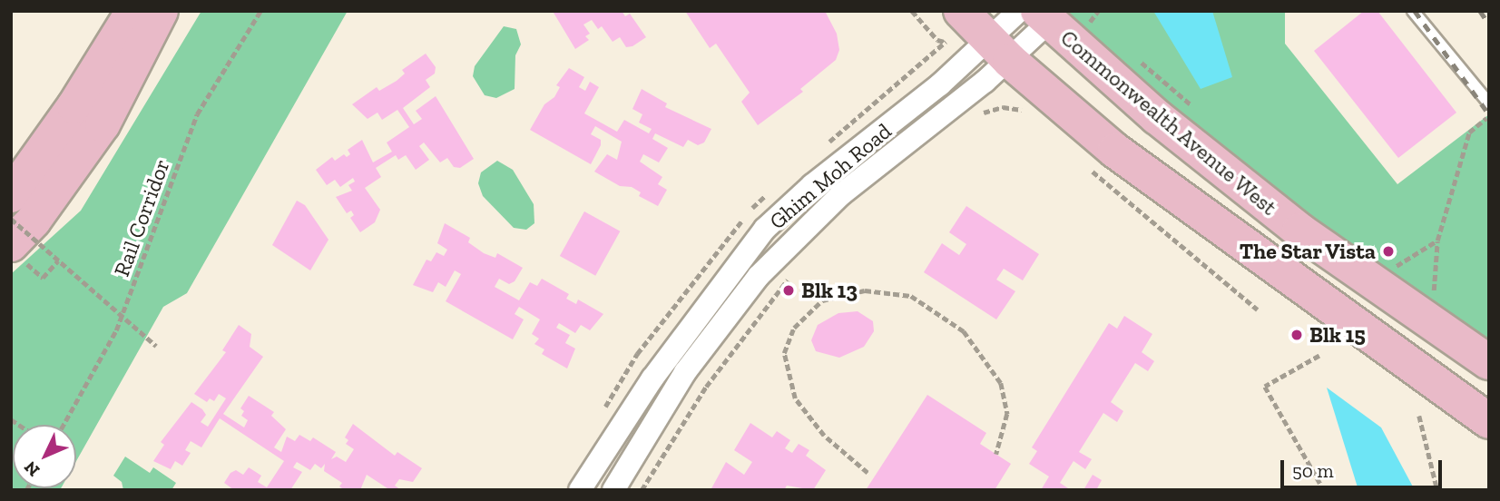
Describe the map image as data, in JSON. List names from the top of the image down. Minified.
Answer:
{"streets":{"main road":["Commonwealth Avenue West"],"street":["Ghim Moh Road"],"path":["Rail Corridor"]},"crossings":[["Commonwealth Avenue West","Ghim Moh Road"]],"places":["The Star Vista","Blk 13","Blk 15"],"scale_bar":"50 m","north":"bottom left"}
